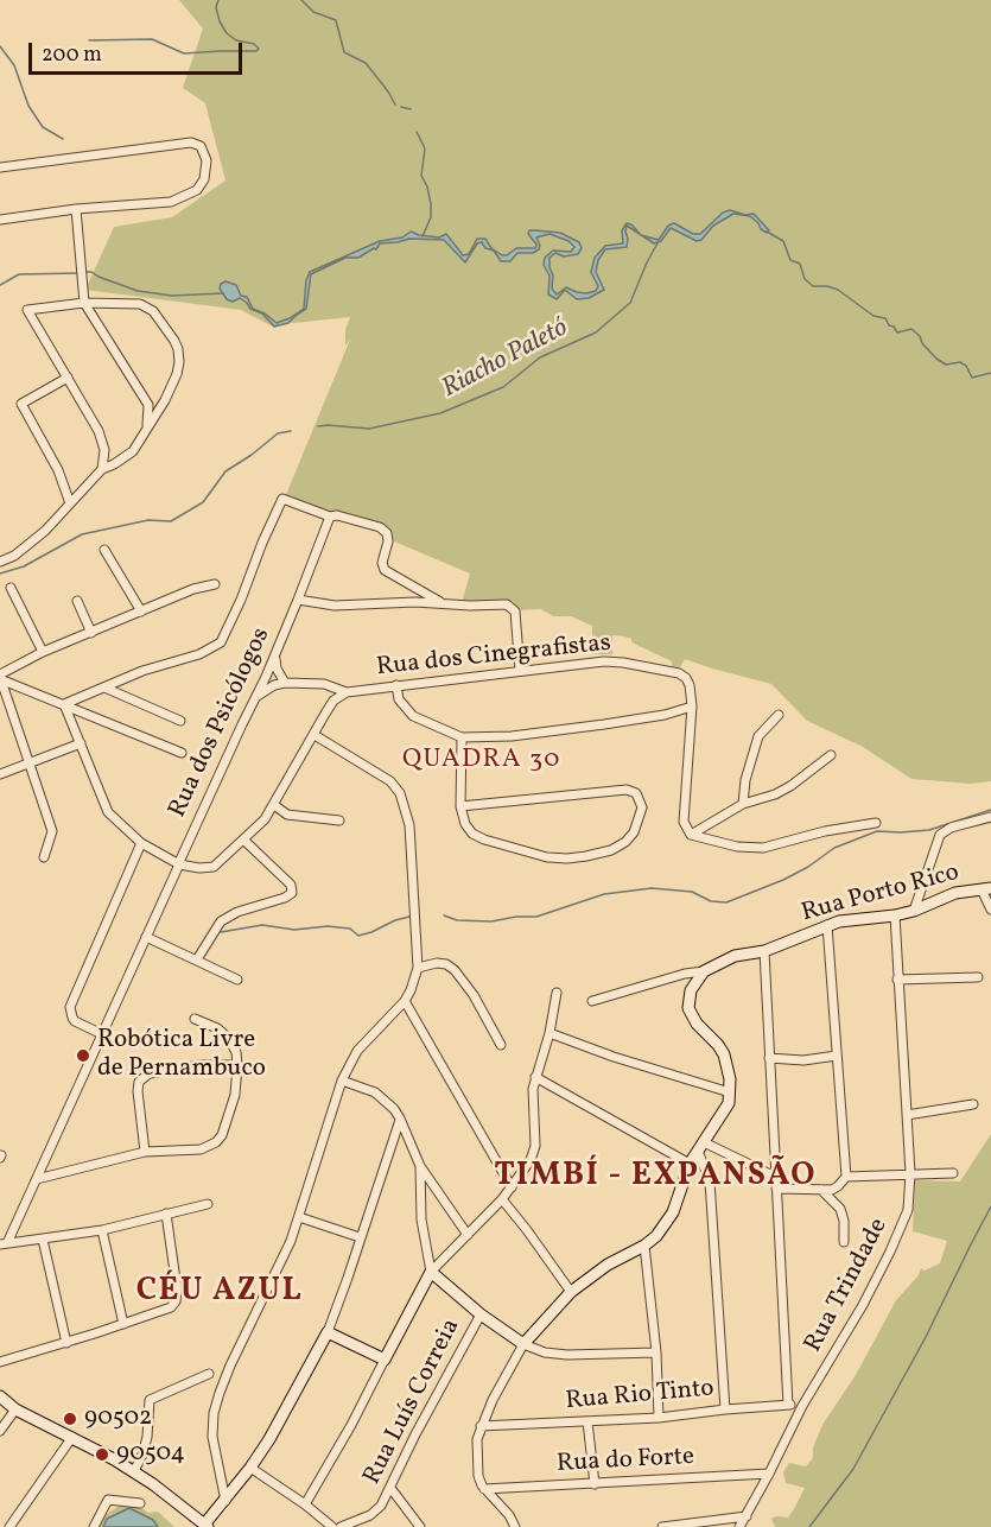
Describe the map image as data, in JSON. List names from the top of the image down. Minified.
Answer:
{"streets":{"street":["Rua dos Cinegrafistas","Rua dos Psicólogos","Rua Porto Rico","Rua Trindade","Rua Rio Tinto","Rua Luís Correia","Rua do Forte"]},"crossings":[["Rua dos Cinegrafistas","Rua dos Psicólogos"],["Rua Porto Rico","Rua Trindade"],["Rua Trindade","Rua Rio Tinto"],["Rua Trindade","Rua do Forte"]],"districts":["QUADRA 30","TIMBÍ - EXPANSÃO","CÉU AZUL"],"water":["Riacho Paletó"],"places":["Robótica Livre de Pernambuco","90502","90504"],"scale_bar":"200 m"}
